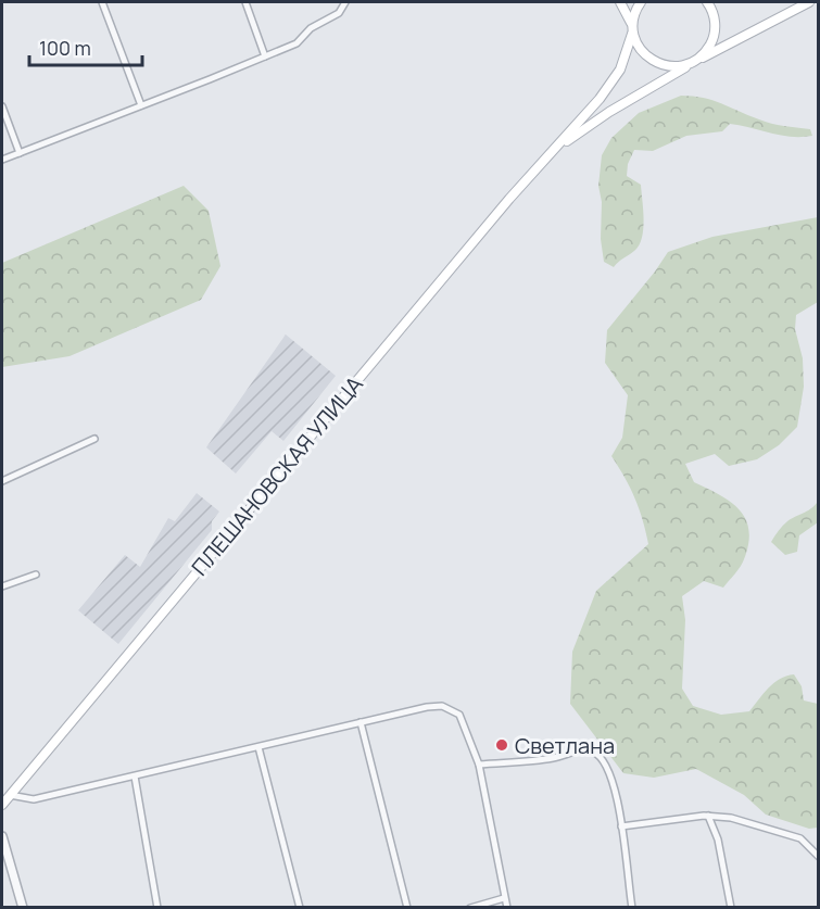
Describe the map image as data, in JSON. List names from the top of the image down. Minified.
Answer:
{"streets":{"main road":["ПЛЕШАНОВСКАЯ УЛИЦА"]},"places":["Светлана"],"scale_bar":"100 m"}
